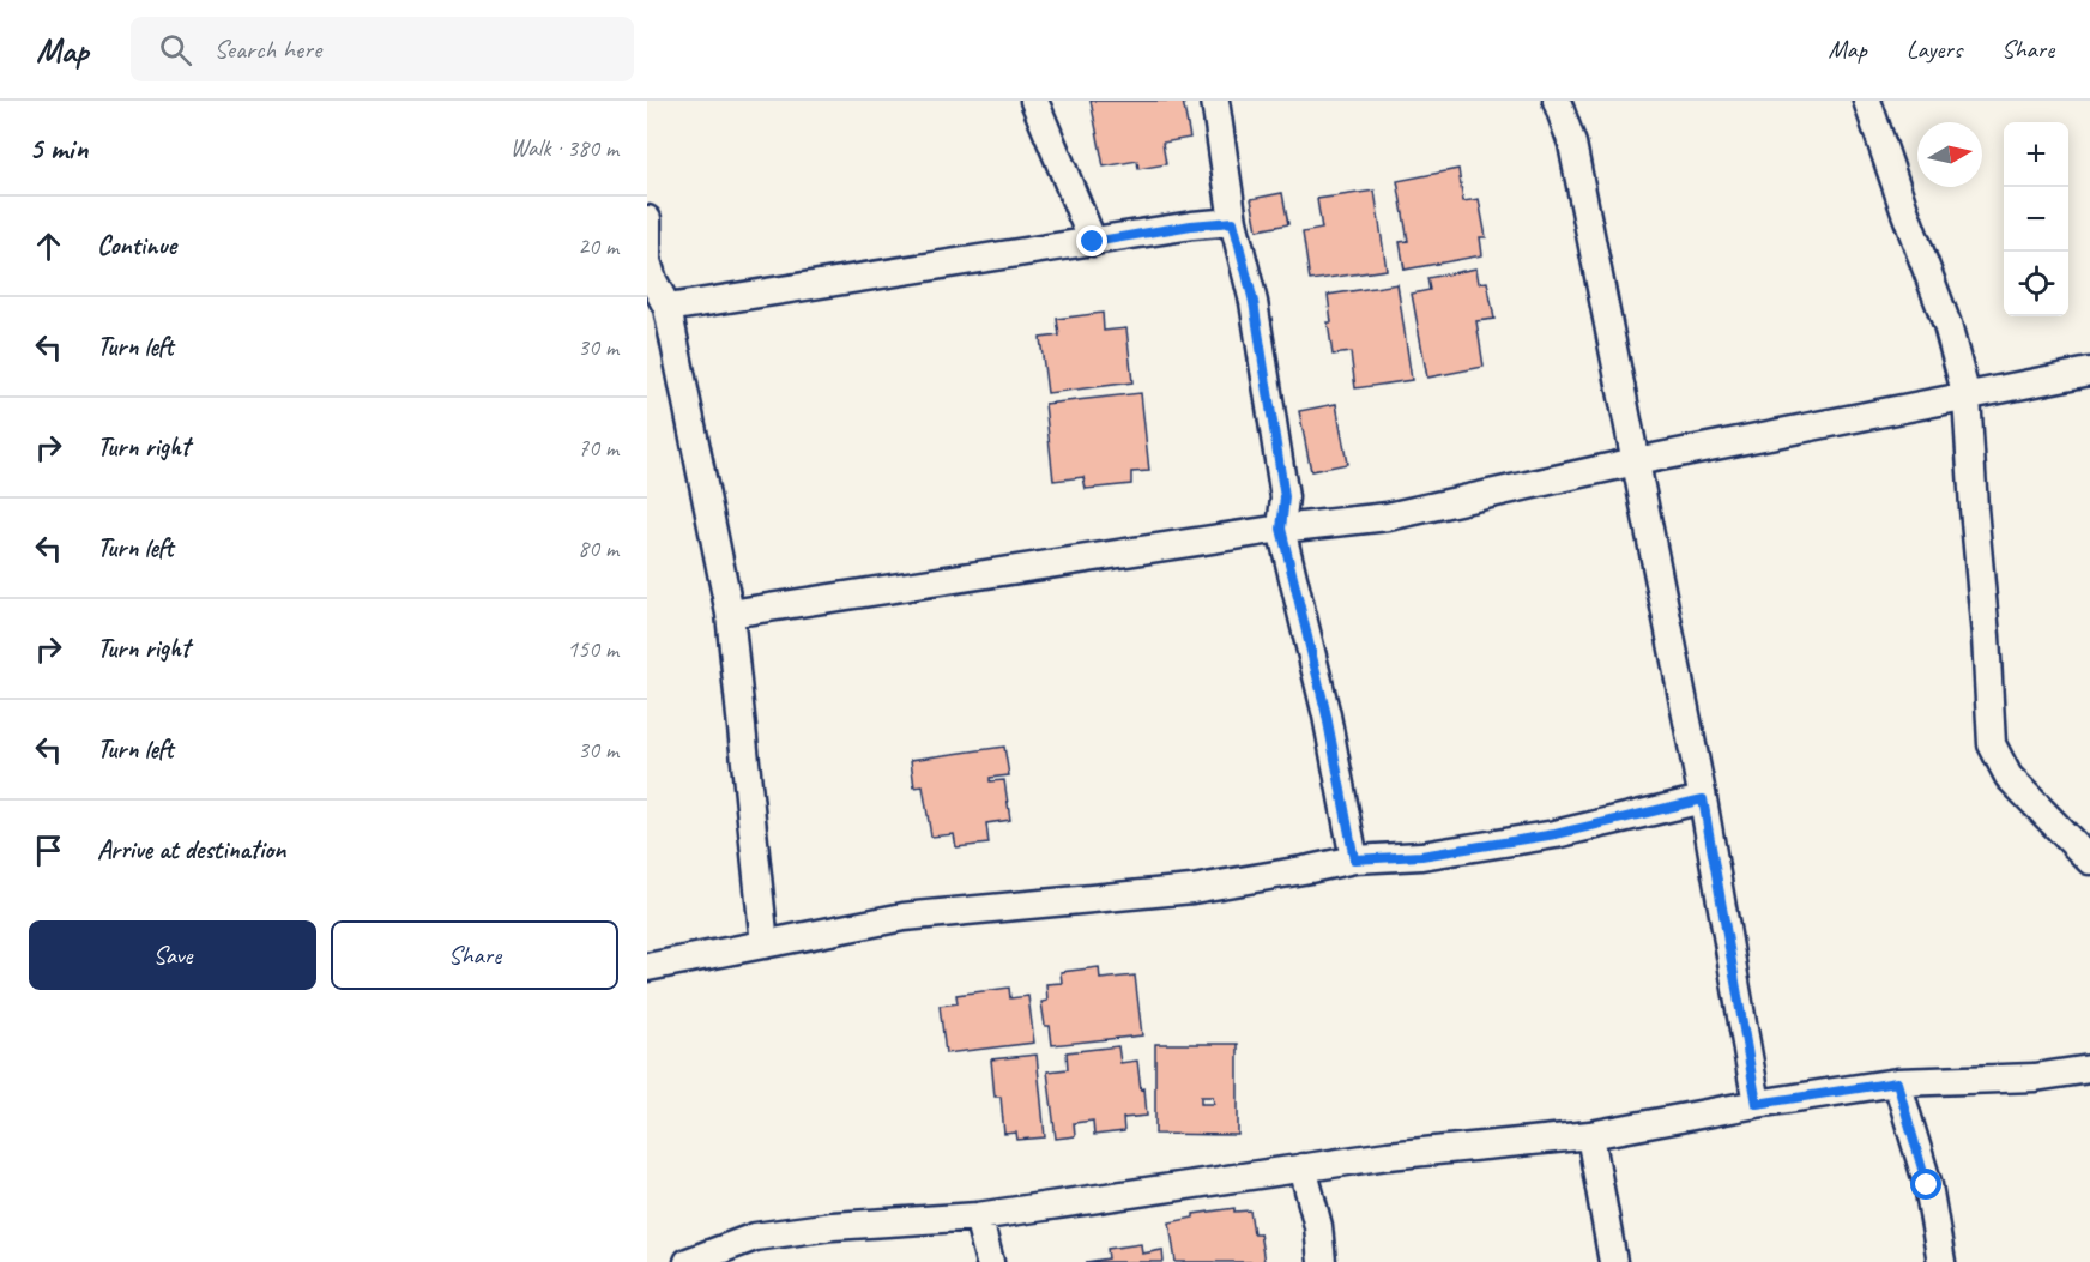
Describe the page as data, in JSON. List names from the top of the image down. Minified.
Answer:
{"north":"right","page":{"header":"Map","search":"Search here","nav":["Map","Layers","Share"],"heading":["5 min","Walk · 380 m"],"map_buttons":["+","−"],"list":[["Continue","20 m"],["Turn left","30 m"],["Turn right","70 m"],["Turn left","80 m"],["Turn right","150 m"],["Turn left","30 m"],"Arrive at destination"],"buttons":["Save","Share"]}}
